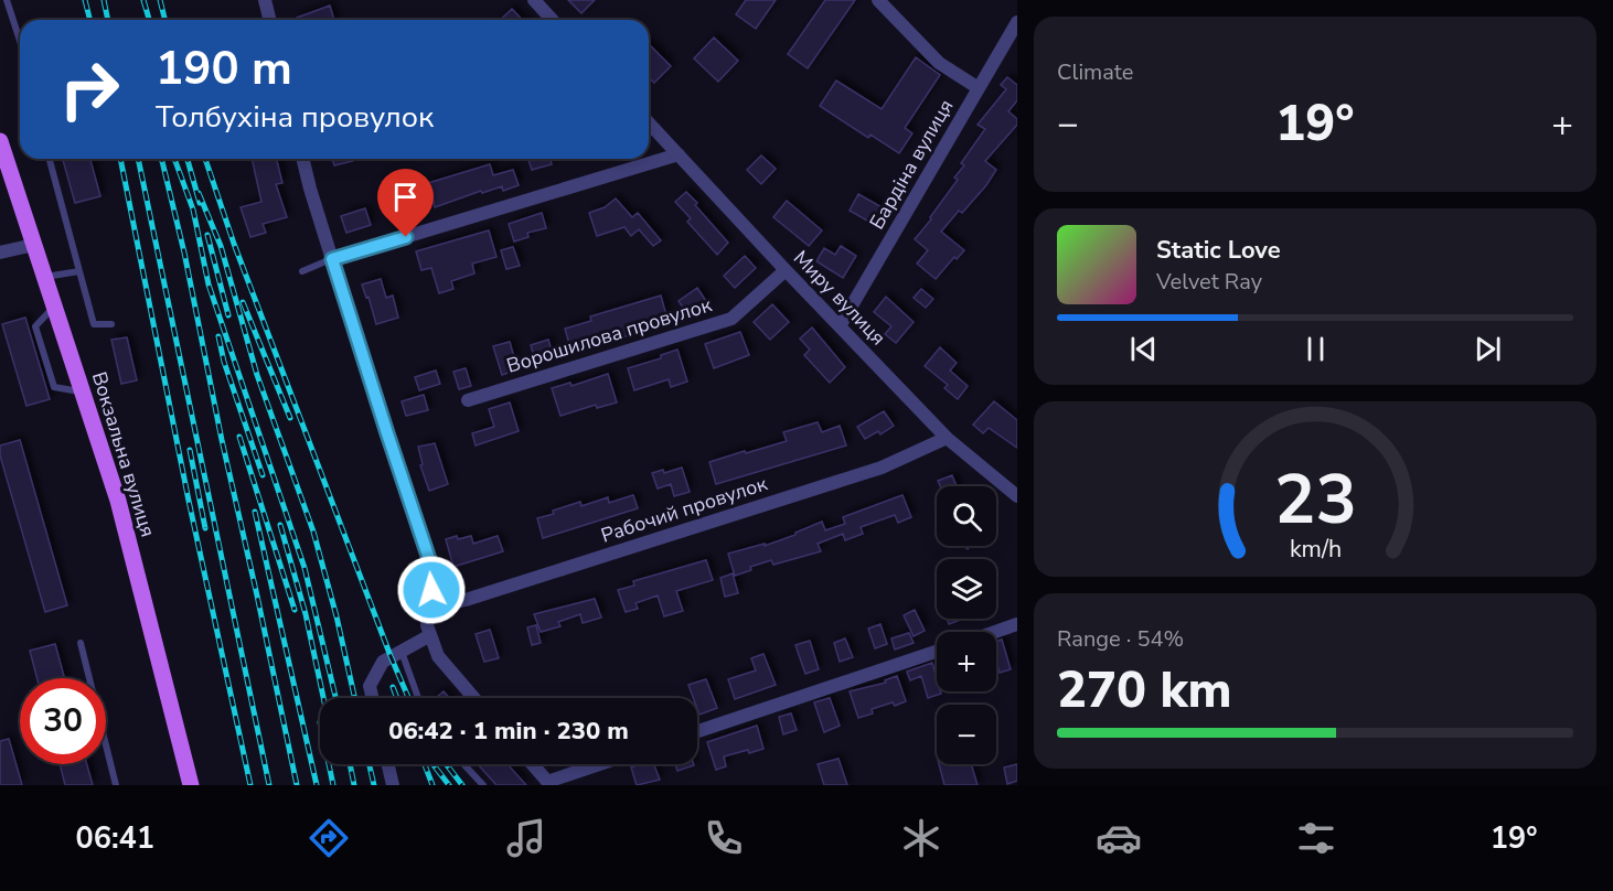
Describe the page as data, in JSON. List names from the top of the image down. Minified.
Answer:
{"streets":{"main road":["Вокзальна вулиця"],"street":["Бардіна вулиця","Миру вулиця","Ворошилова провулок","Рабочий провулок"]},"crossings":[["Бардіна вулиця","Миру вулиця"],["Миру вулиця","Ворошилова провулок"],["Миру вулиця","Рабочий провулок"]],"page":{"tile":["Climate",["Range · 54%","270 km"]],"turn":["190 m","Толбухіна провулок"],"heat":["−","19°","+"],"song":["Static Love","Velvet Ray"],"map_buttons":["+","−"],"limit":"30","trip":"06:42 · 1 min · 230 m","tabs":["06:41","19°"],"gauge":["23","km/h"]}}
